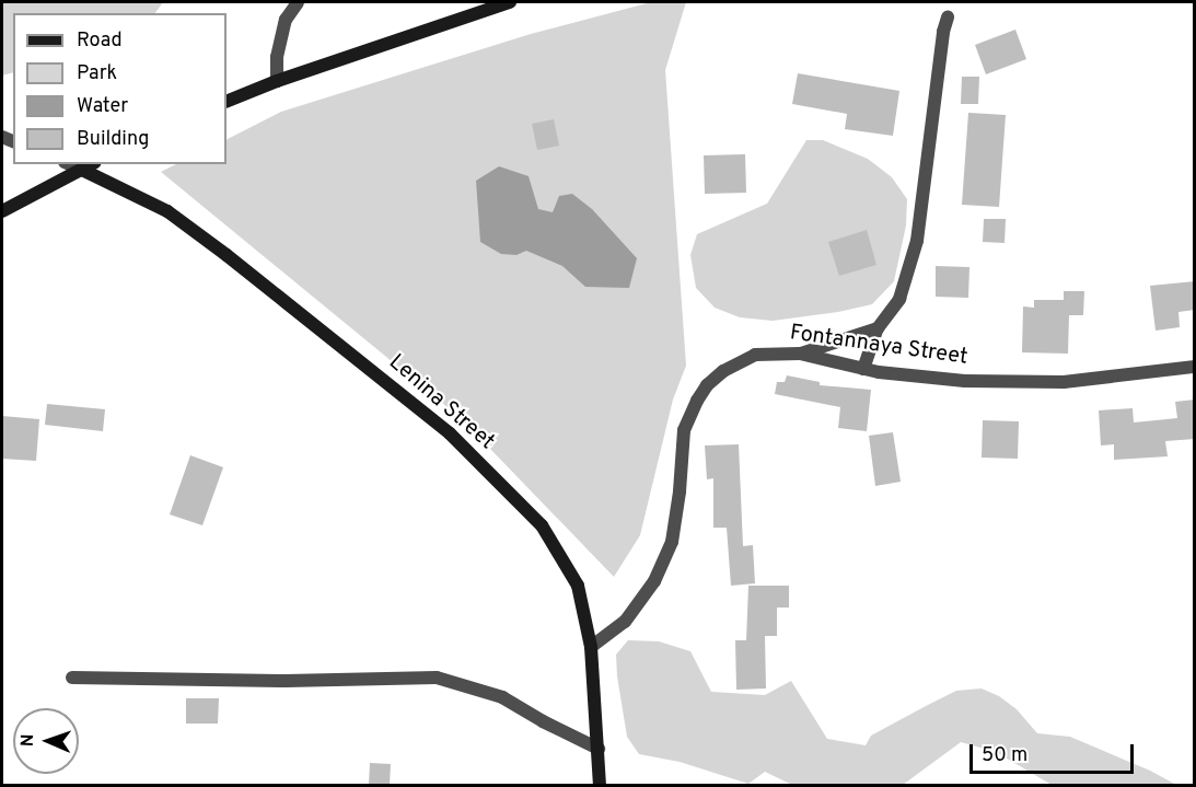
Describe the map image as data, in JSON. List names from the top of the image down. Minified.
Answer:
{"streets":{"street":["Fontannaya Street","Lenina Street"]},"crossings":[["Fontannaya Street","Lenina Street"]],"legend":["Road","Park","Water","Building"],"scale_bar":"50 m","north":"left"}
